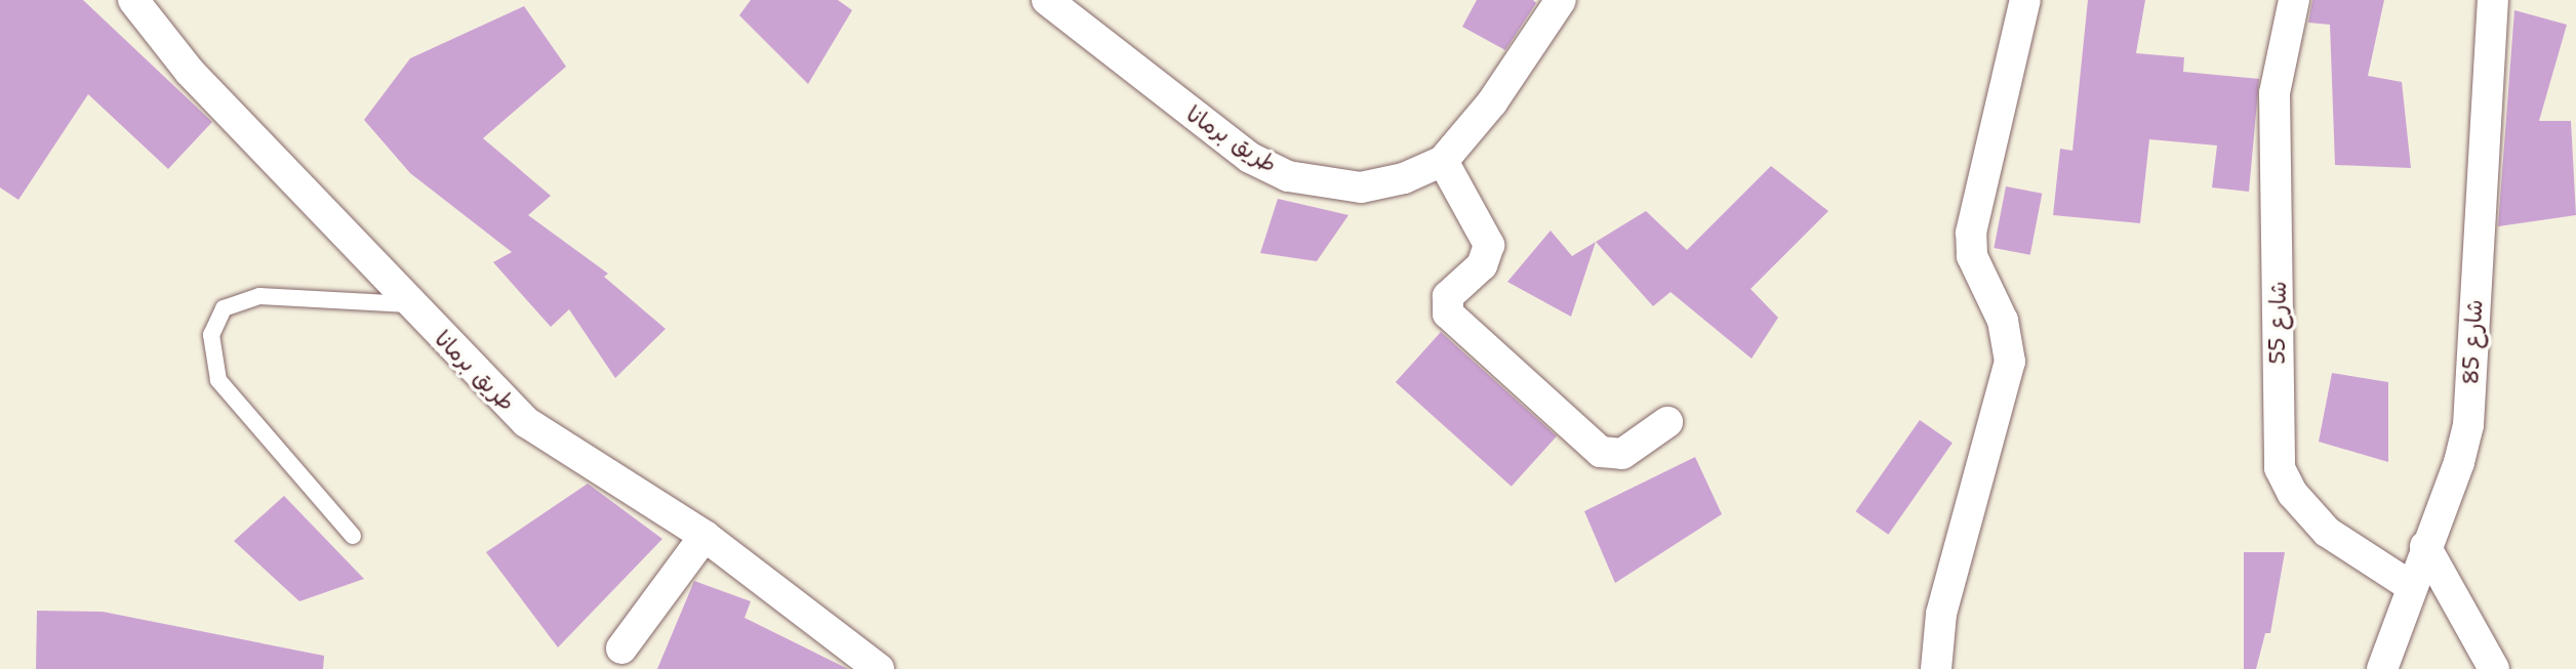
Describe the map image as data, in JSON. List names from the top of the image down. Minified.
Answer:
{"streets":{"street":["طريق برمانا","شارع 55","شارع 85"]},"crossings":[["شارع 55","شارع 85"]]}
